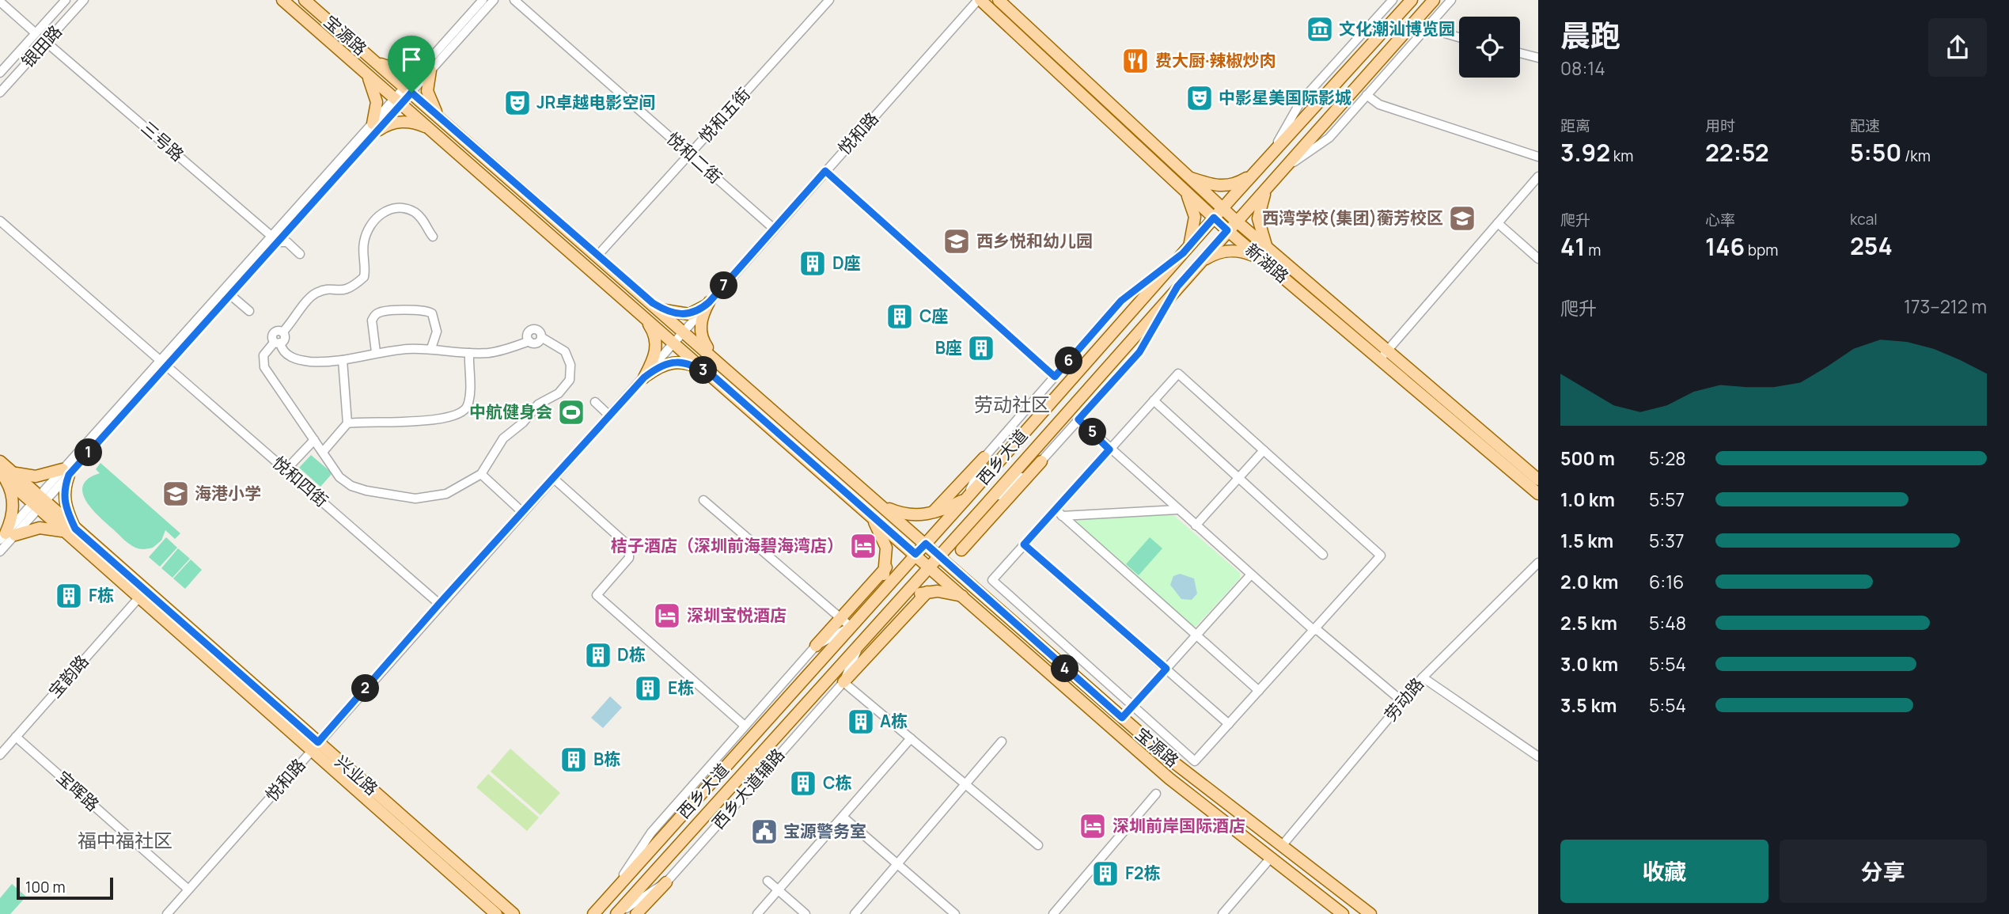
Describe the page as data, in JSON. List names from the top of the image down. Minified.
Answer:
{"streets":{"main road":["宝源路","新湖路","西乡大道","兴业路"],"street":["银田路","悦和五街","悦和路","三号路","悦和二街","悦和四街","宝韵路","劳动路","西乡大道辅路","宝晖路"]},"crossings":[["宝源路","悦和五街"],["宝源路","悦和路"],["宝源路","西乡大道"],["宝源路","劳动路"],["银田路","三号路"],["悦和五街","悦和二街"],["悦和路","悦和二街"],["悦和路","新湖路"],["悦和路","悦和四街"],["悦和路","兴业路"],["悦和路","宝晖路"],["新湖路","西乡大道"],["西乡大道","西乡大道辅路"],["宝韵路","兴业路"],["宝韵路","宝晖路"]],"districts":["劳动社区","福中福社区"],"places":{"museum":["文化潮汕博览园"],"restaurant":["费大厨·辣椒炒肉"],"theatre":["中影星美国际影城","JR卓越电影空间"],"school or university":["西湾学校(集团)蘅芳校区","西乡悦和幼儿园","海港小学"],"building":["D座","C座","B座","F栋","D栋","E栋","A栋","B栋","C栋","F2栋"],"sports":["中航健身会"],"hotel":["桔子酒店（深圳前海碧海湾店）","深圳宝悦酒店","深圳前岸国际酒店"],"public building":["宝源警务室"]},"scale_bar":"100 m","page":{"heading":["晨跑","08:14"],"stats":[["距离","3.92 km"],["用时","22:52"],["配速","5:50 /km"],["爬升","41 m"],["心率","146 bpm"],["kcal","254"]],"pins":["7","6","3","5","1","4","2"],"chart":["爬升","173–212 m"],"list":[{"name":"500 m","note":"5:28"},{"name":"1.0 km","note":"5:57"},{"name":"1.5 km","note":"5:37"},{"name":"2.0 km","note":"6:16"},{"name":"2.5 km","note":"5:48"},{"name":"3.0 km","note":"5:54"},{"name":"3.5 km","note":"5:54"}],"buttons":["收藏","分享"],"scale":"100 m"}}
